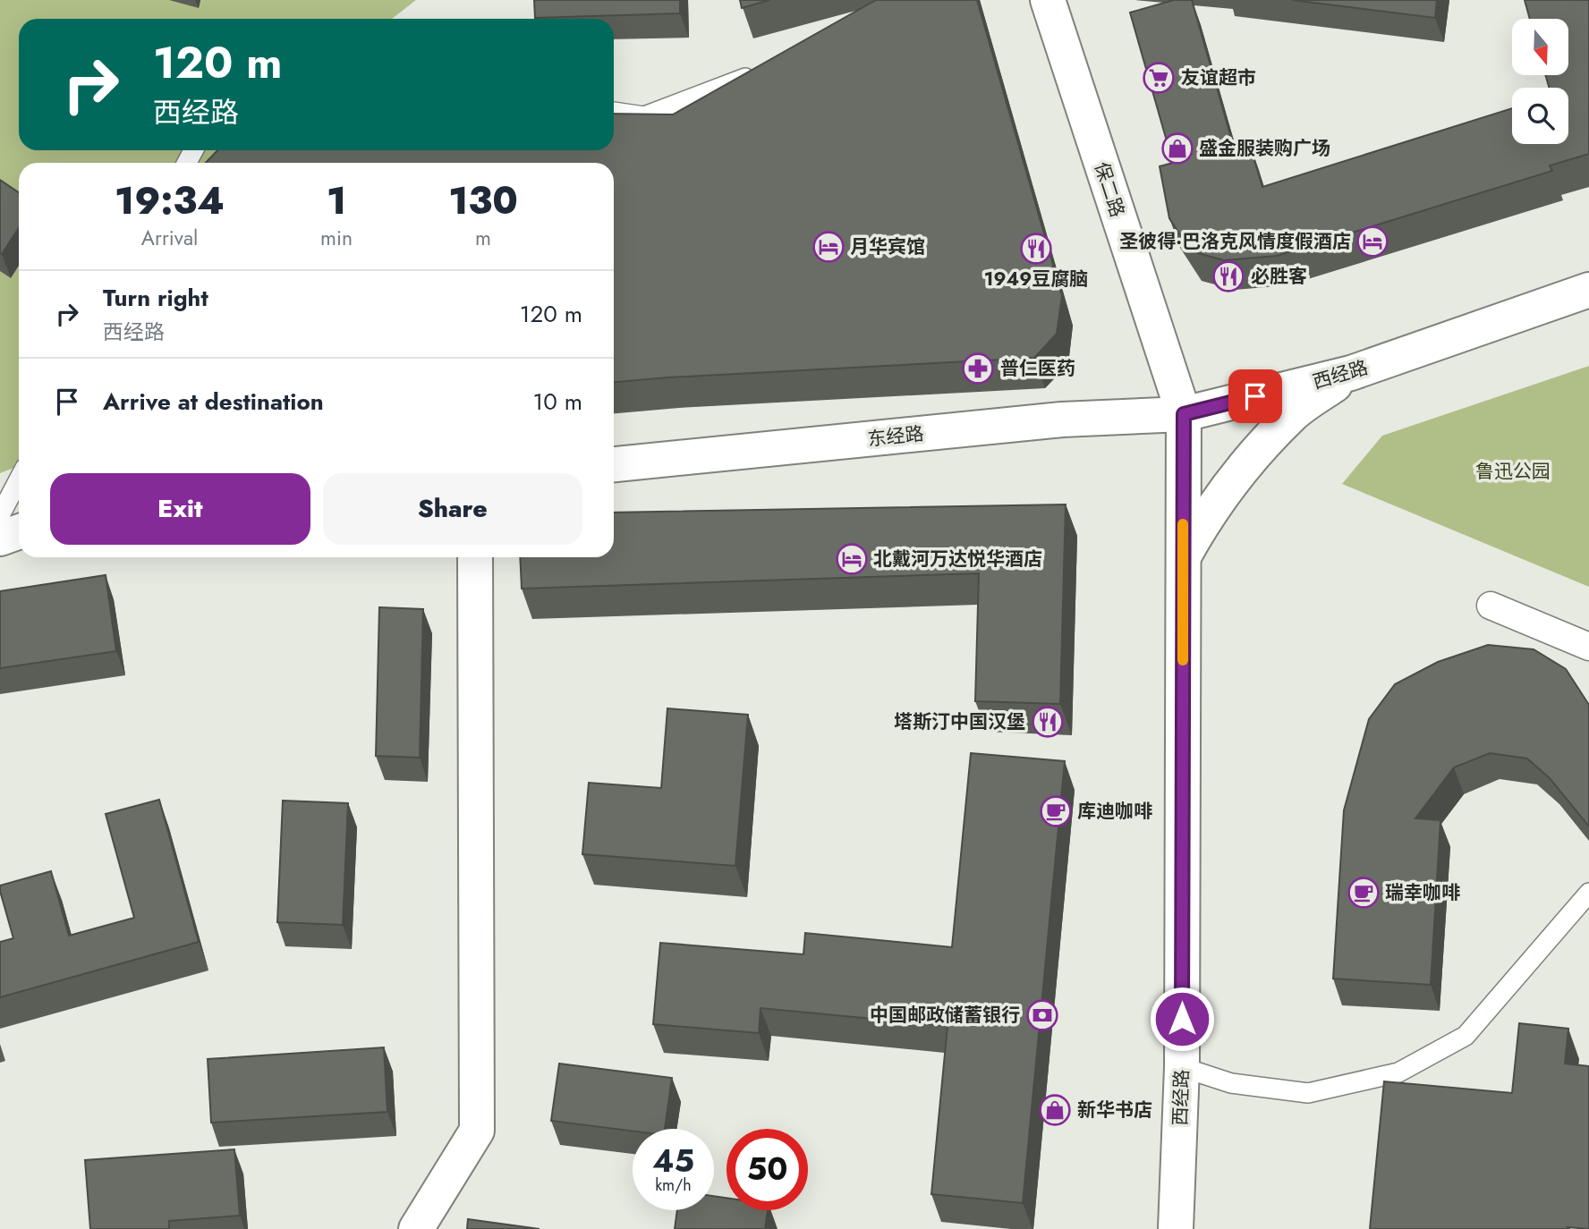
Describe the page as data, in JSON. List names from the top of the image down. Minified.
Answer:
{"streets":{"main road":["保二路","西经路","东经路"]},"crossings":[["保二路","西经路"],["保二路","东经路"],["西经路","东经路"]],"parks":["鲁迅公园"],"places":{"supermarket":["友谊超市"],"shop":["盛金服装购广场","新华书店"],"hotel":["圣彼得·巴洛克风情度假酒店","月华宾馆","北戴河万达悦华酒店"],"restaurant":["1949豆腐脑","必胜客","塔斯汀中国汉堡"],"pharmacy":["普仁医药"],"cafe":["库迪咖啡","瑞幸咖啡"],"bank":["中国邮政储蓄银行"]},"north":"bottom","page":{"turn":["120 m","西经路"],"eta":["19:34","Arrival","1","min","130","m"],"list":[{"name":"Turn right","note":"西经路","value":"120 m"},{"name":"Arrive at destination","value":"10 m"}],"buttons":["Exit","Share"],"speed":"45 km/h","limit":"50"}}
